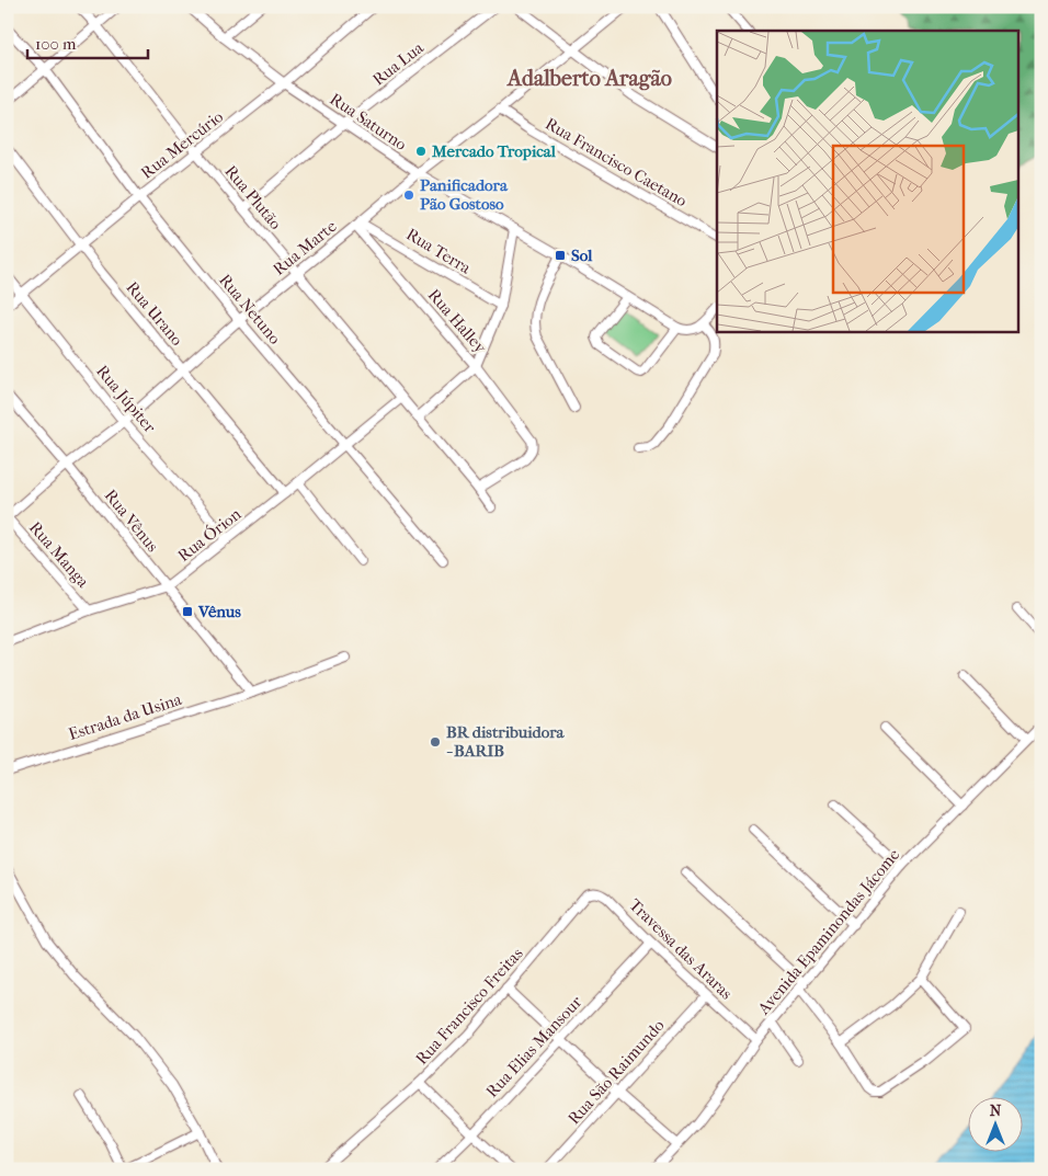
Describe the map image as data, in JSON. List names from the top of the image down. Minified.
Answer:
{"streets":{"street":["Rua Lua","Rua Saturno","Rua Mercúrio","Rua Francisco Caetano","Rua Plutão","Rua Marte","Rua Terra","Rua Netuno","Rua Urano","Rua Halley","Rua Júpiter","Rua Vênus","Rua Órion","Rua Manga","Estrada da Usina","Avenida Epaminondas Jácome","Travessa das Araras","Rua Francisco Freitas","Rua Elias Mansour","Rua São Raimundo"]},"crossings":[["Rua Lua","Rua Saturno"],["Rua Lua","Rua Plutão"],["Rua Saturno","Rua Mercúrio"],["Rua Saturno","Rua Marte"],["Rua Mercúrio","Rua Plutão"],["Rua Mercúrio","Rua Netuno"],["Rua Mercúrio","Rua Urano"],["Rua Mercúrio","Rua Júpiter"],["Rua Francisco Caetano","Rua Marte"],["Rua Plutão","Rua Marte"],["Rua Plutão","Rua Halley"],["Rua Plutão","Rua Órion"],["Rua Marte","Rua Terra"],["Rua Marte","Rua Netuno"],["Rua Marte","Rua Urano"],["Rua Marte","Rua Halley"],["Rua Marte","Rua Júpiter"],["Rua Marte","Rua Vênus"],["Rua Marte","Rua Manga"],["Rua Terra","Rua Halley"],["Rua Netuno","Rua Órion"],["Rua Urano","Rua Órion"],["Rua Júpiter","Rua Órion"],["Rua Vênus","Rua Órion"],["Rua Vênus","Estrada da Usina"],["Rua Órion","Rua Manga"],["Avenida Epaminondas Jácome","Travessa das Araras"],["Travessa das Araras","Rua Francisco Freitas"],["Travessa das Araras","Rua Elias Mansour"],["Travessa das Araras","Rua São Raimundo"]],"districts":["Adalberto Aragão"],"places":{"other":["Mercado Tropical","Panificadora Pão Gostoso","BR distribuidora - BARIB"],"transit":["Sol","Vênus"]},"scale_bar":"100 m","north":"top"}
